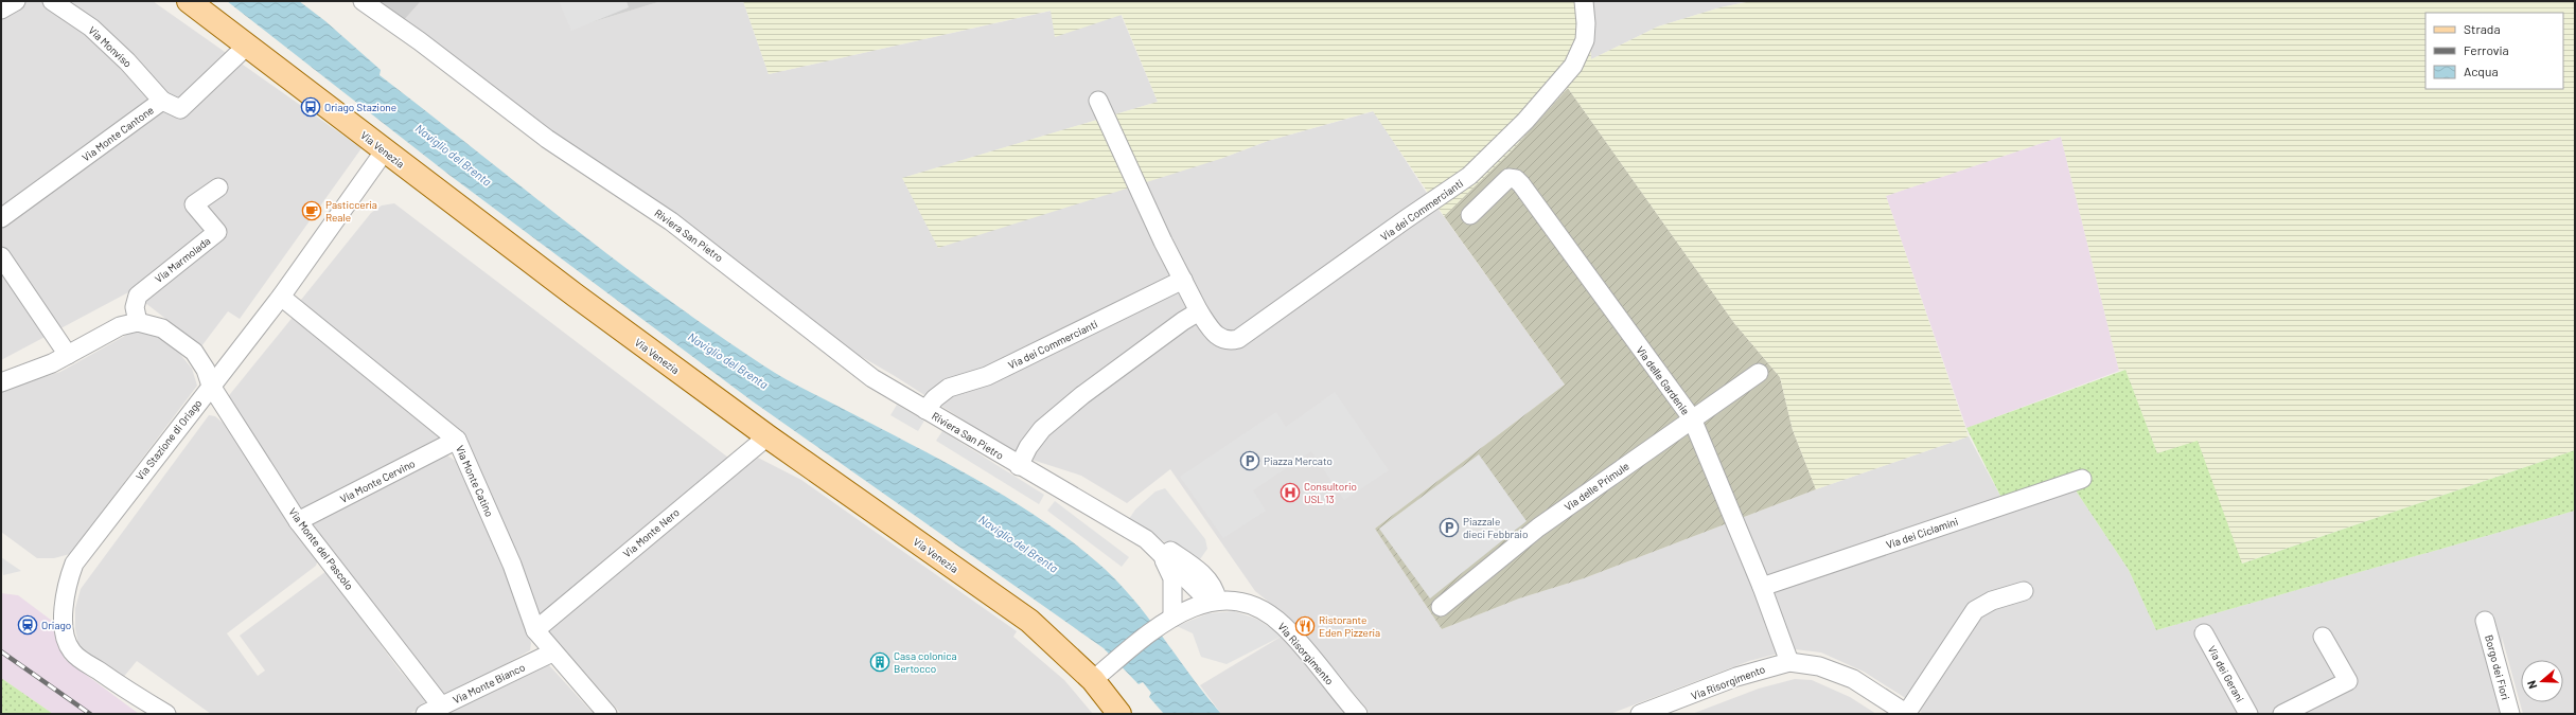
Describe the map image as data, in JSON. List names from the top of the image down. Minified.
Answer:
{"streets":{"main road":["Via Venezia"],"street":["Via Monviso","Via Monte Cantone","Via dei Commercianti","Riviera San Pietro","Via Marmolada","Via delle Gardenie","Via Stazione di Oriago","Via Monte Cervino","Via Monte Catino","Via delle Primule","Via Monte Nero","Via dei Ciclamini","Via Monte del Pascolo","Via Risorgimento","Borgo dei Fiori","Via dei Gerani","Via Monte Bianco"]},"crossings":[["Via Monviso","Via Monte Cantone"],["Via Monte Cantone","Via Venezia"],["Via Venezia","Via Stazione di Oriago"],["Via Venezia","Via Monte Nero"],["Via Venezia","Via Risorgimento"],["Via dei Commercianti","Riviera San Pietro"],["Via delle Gardenie","Via delle Primule"],["Via delle Gardenie","Via dei Ciclamini"],["Via delle Gardenie","Via Risorgimento"],["Via Stazione di Oriago","Via Monte Catino"],["Via Stazione di Oriago","Via Monte del Pascolo"],["Via Monte Cervino","Via Monte Catino"],["Via Monte Cervino","Via Monte del Pascolo"],["Via Monte Catino","Via Monte Nero"],["Via Monte Catino","Via Monte Bianco"],["Via Monte del Pascolo","Via Monte Bianco"]],"water":["Naviglio del Brenta"],"places":{"bus stop":["Oriago Stazione"],"cafe":["Pasticceria Reale"],"parking":["Piazza Mercato","Piazzale dieci Febbraio"],"hospital":["Consultorio USL 13"],"station":["Oriago"],"restaurant":["Ristorante Eden Pizzeria"],"building":["Casa colonica Bertocco"]},"legend":["Strada","Ferrovia","Acqua"],"north":"left"}
